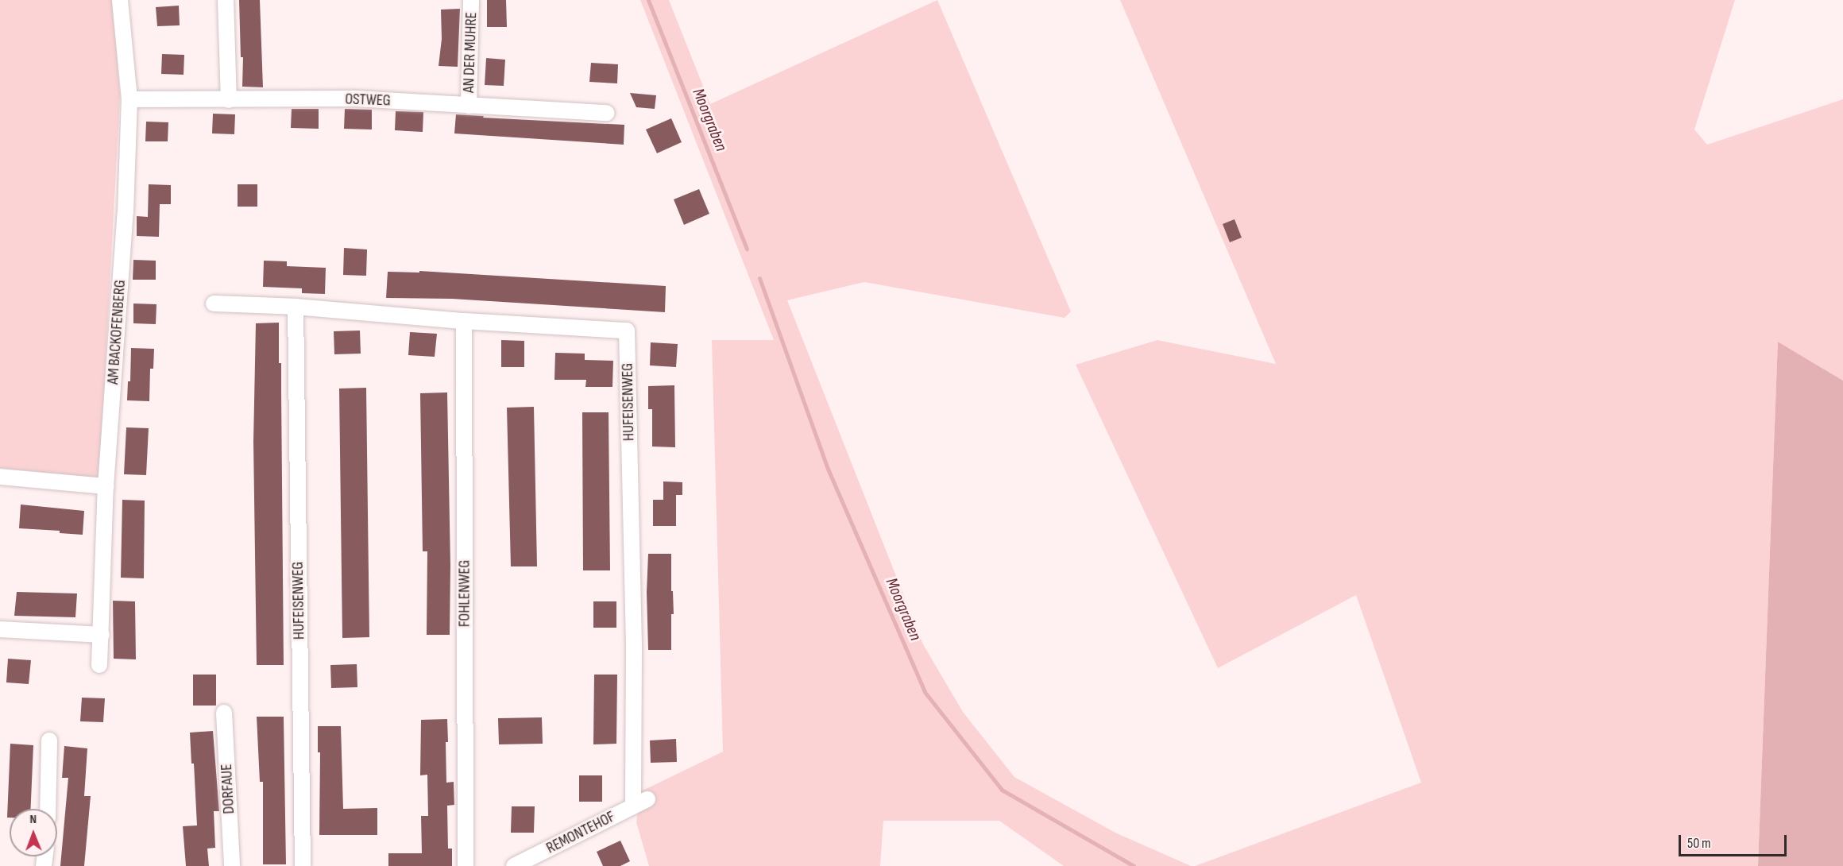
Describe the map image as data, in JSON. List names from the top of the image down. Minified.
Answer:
{"streets":{"street":["AN DER MUHRE","OSTWEG","AM BACKOFENBERG","HUFEISENWEG","FOHLENWEG","DORFAUE","REMONTEHOF"]},"crossings":[["AN DER MUHRE","OSTWEG"],["OSTWEG","AM BACKOFENBERG"],["HUFEISENWEG","FOHLENWEG"],["HUFEISENWEG","REMONTEHOF"]],"water":["Moorgraben"],"scale_bar":"50 m","north":"top"}
